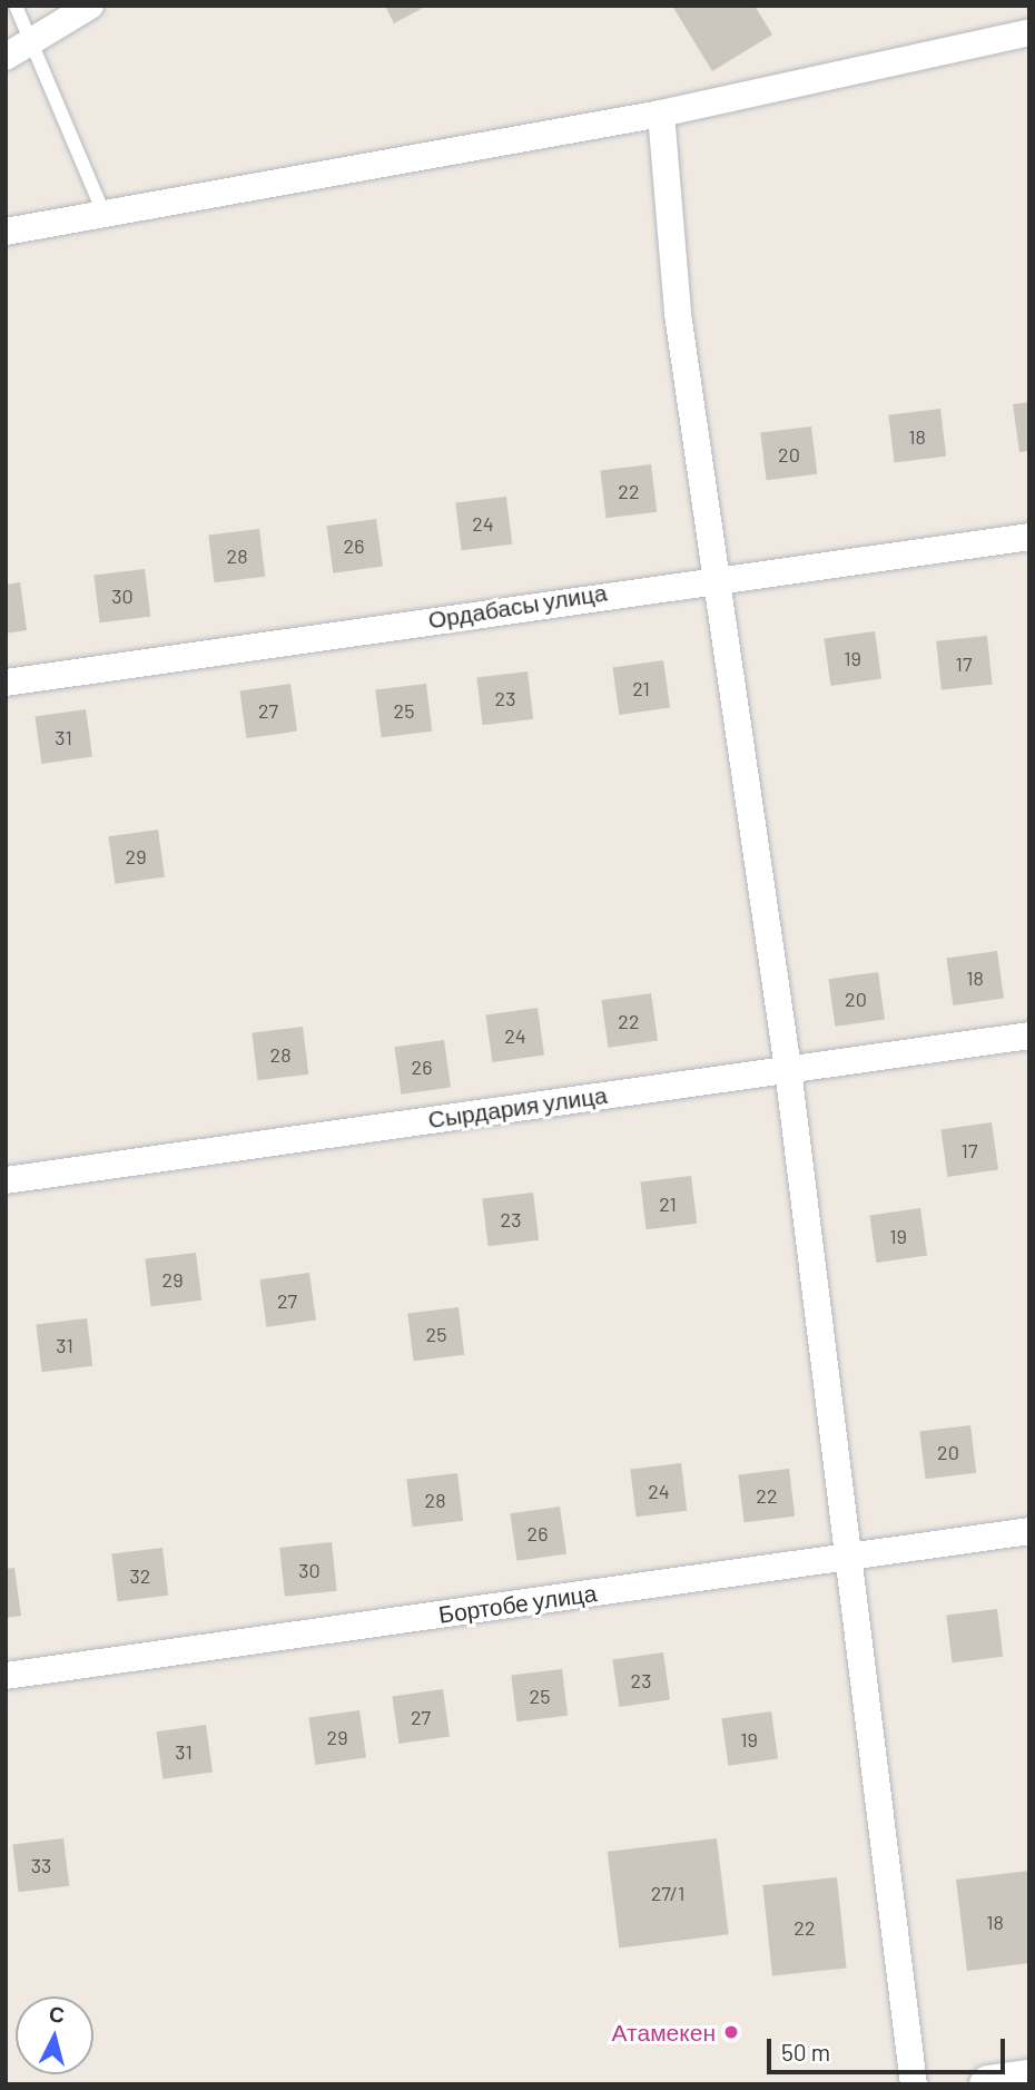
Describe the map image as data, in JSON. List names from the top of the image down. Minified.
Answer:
{"streets":{"street":["Ордабасы улица","Сырдария улица","Бортобе улица"]},"places":["Атамекен"],"house_numbers":["18","20","22","24","26","28","30","19","17","21","23","27","25","31","29","18","20","22","24","28","26","17","21","23","19","29","27","25","31","20","24","22","28","26","30","32","23","25","27","29","19","31","33","27/1","18","22"],"scale_bar":"50 m","north":"top"}
